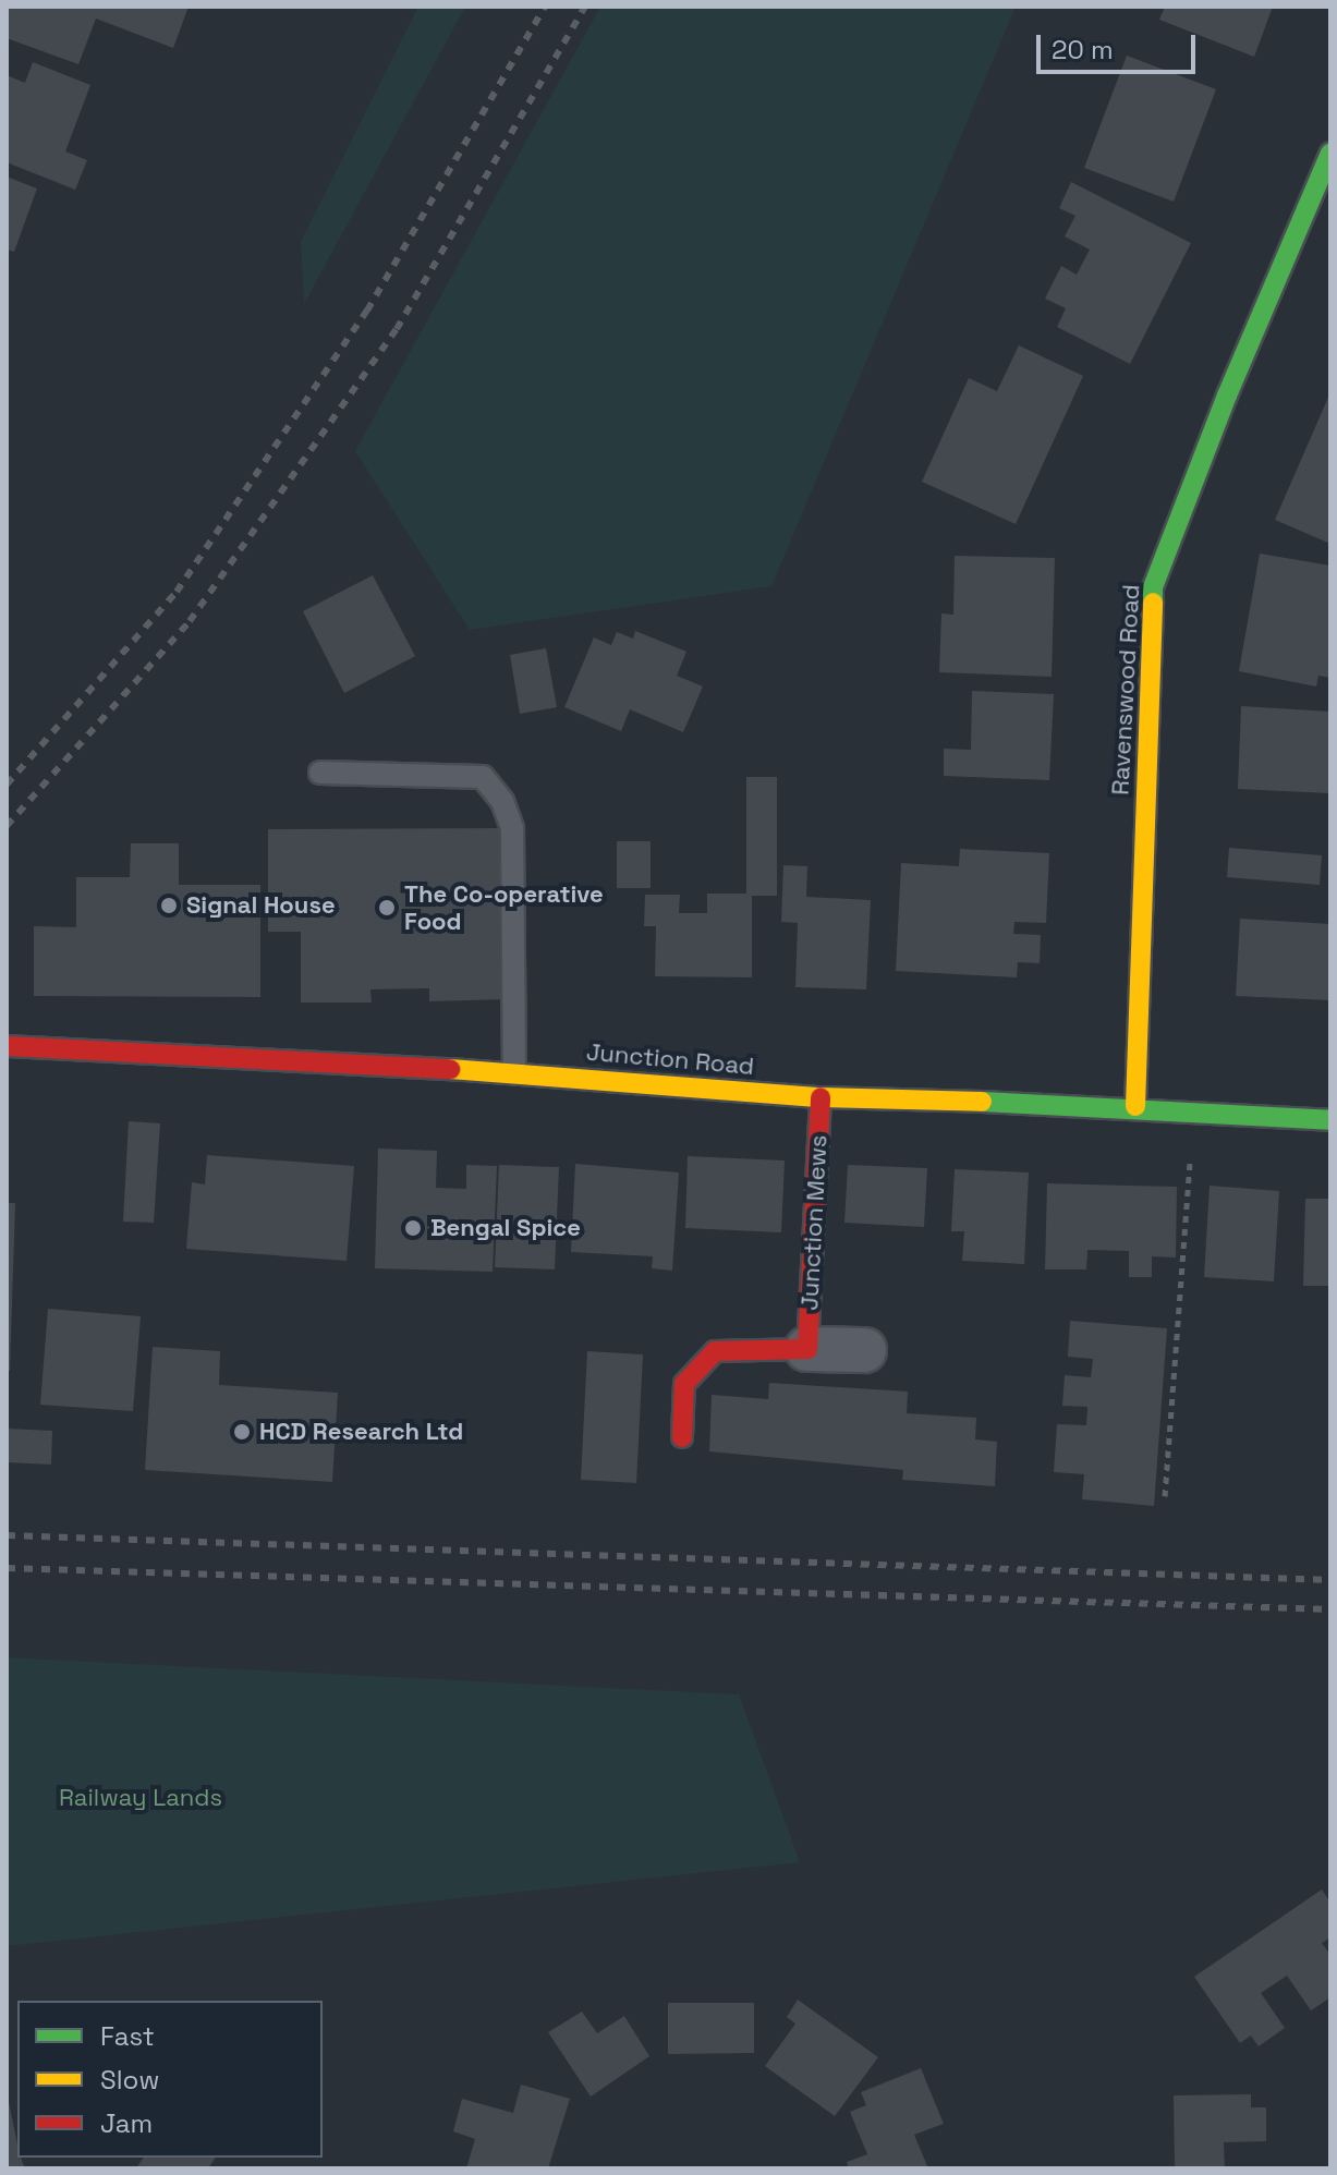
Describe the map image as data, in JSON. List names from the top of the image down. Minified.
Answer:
{"streets":{"street":["Ravenswood Road","Junction Road","Junction Mews"]},"crossings":[["Ravenswood Road","Junction Road"],["Junction Road","Junction Mews"]],"parks":["Railway Lands"],"places":["Signal House","The Co-operative Food","Bengal Spice","HCD Research Ltd"],"legend":["Fast","Slow","Jam"],"scale_bar":"20 m"}
